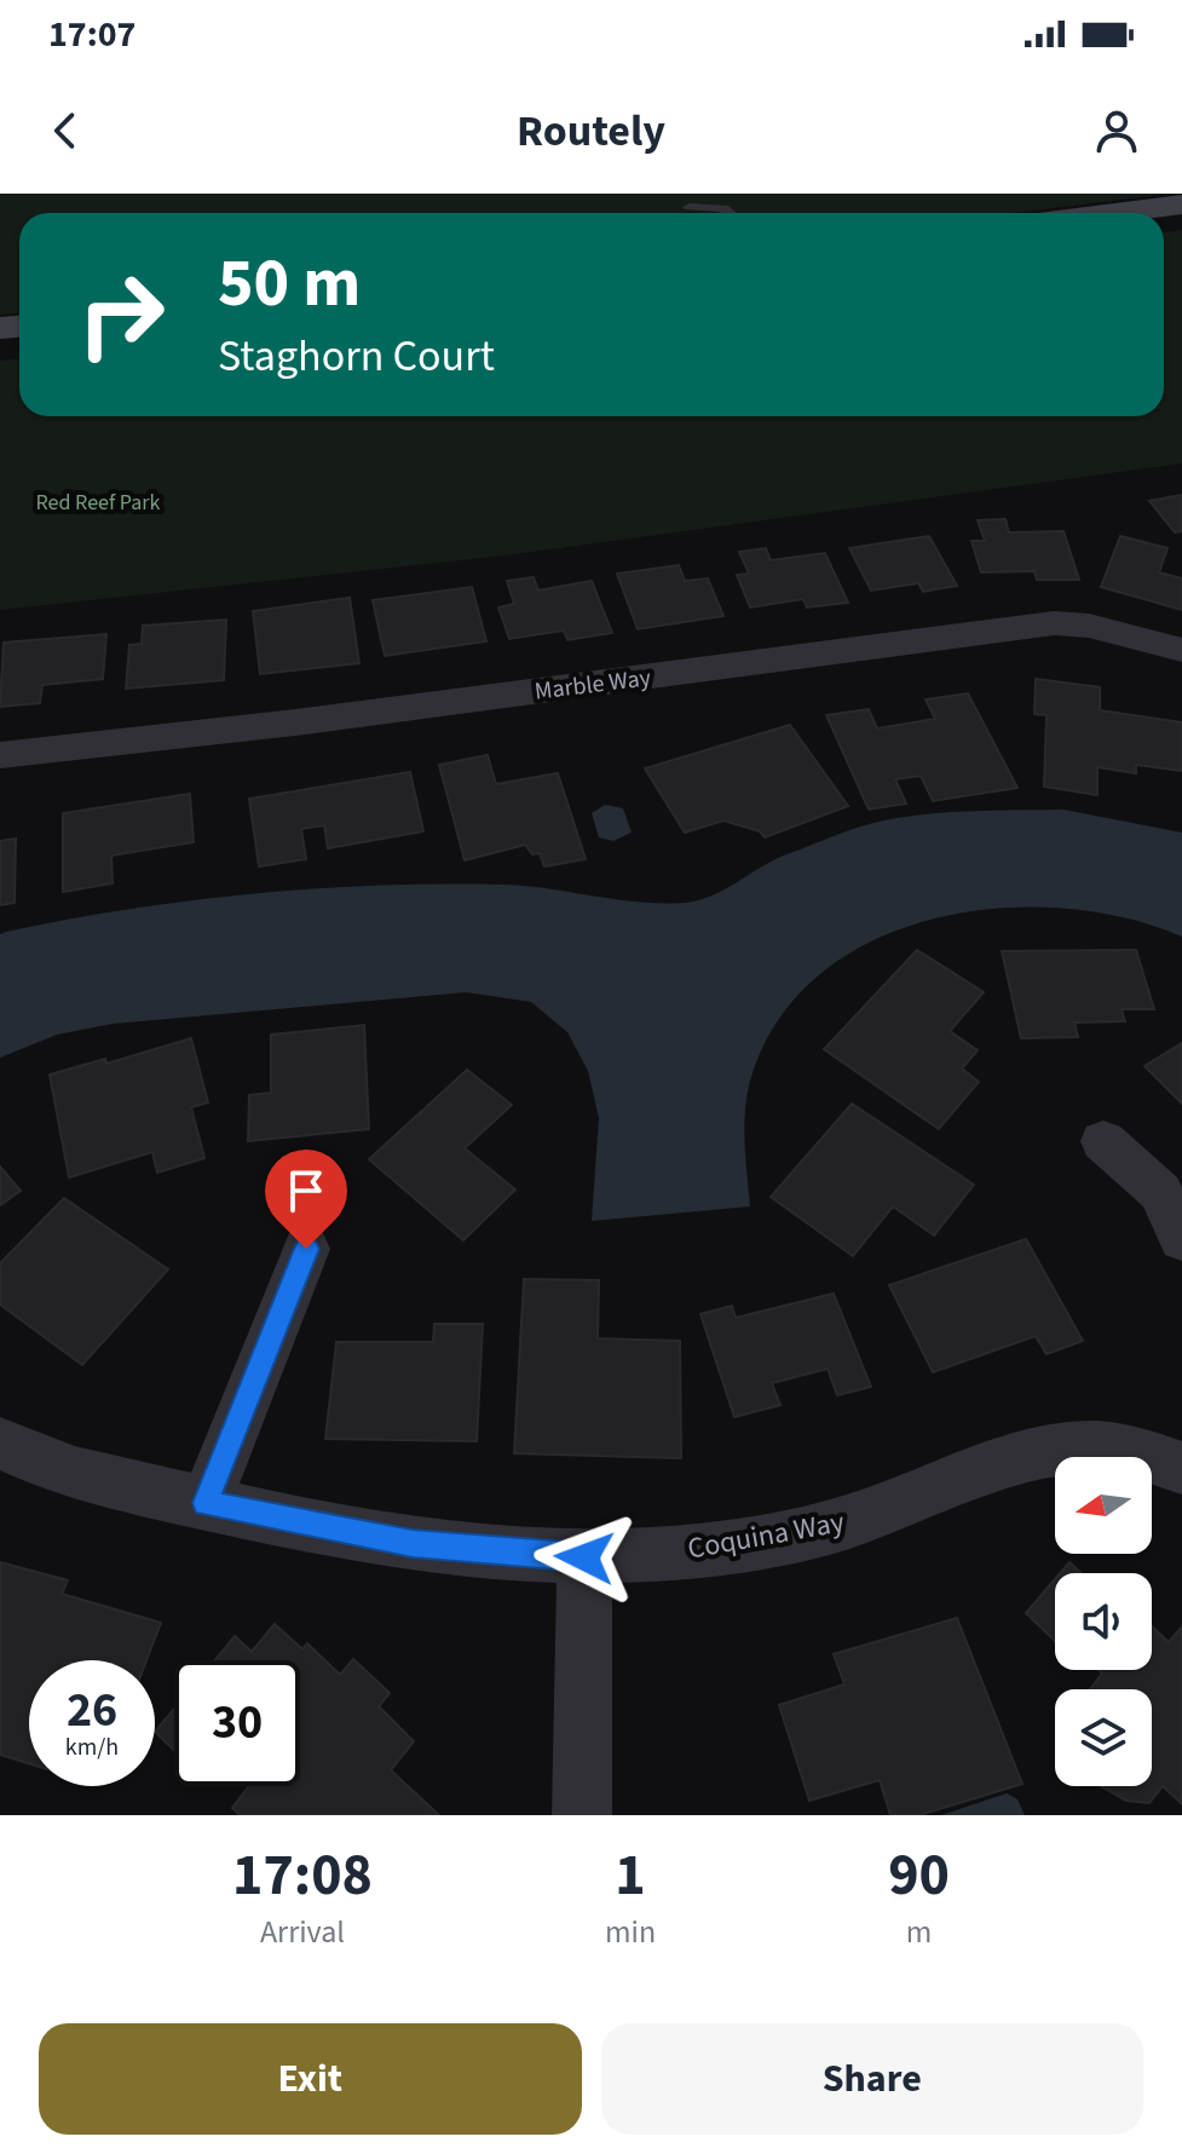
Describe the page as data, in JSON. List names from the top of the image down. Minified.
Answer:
{"streets":{"street":["Marble Way","Coquina Way"]},"parks":["Red Reef Park"],"north":"left","page":{"status":"17:07","header":"Routely","turn":["50 m","Staghorn Court"],"speed":"26 km/h","limit":"30","eta":["17:08","Arrival","1","min","90","m"],"buttons":["Exit","Share"]}}
